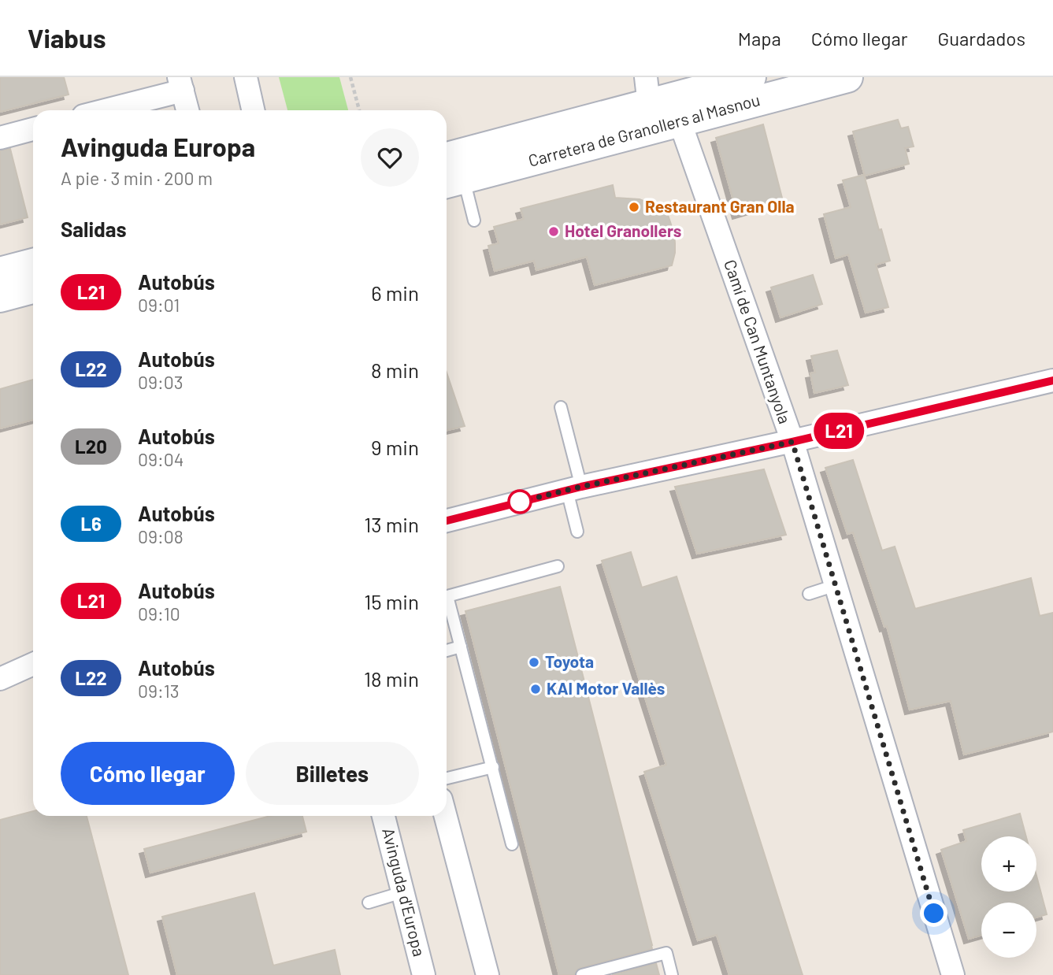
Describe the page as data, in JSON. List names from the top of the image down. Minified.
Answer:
{"streets":{"main road":["Carretera de Granollers al Masnou"],"street":["Camí de Can Muntanyola","Avinguda d'Europa"]},"crossings":[["Carretera de Granollers al Masnou","Camí de Can Muntanyola"]],"places":["Restaurant Gran Olla","Hotel Granollers","Toyota","KAI Motor Vallès"],"lines":["bus line L21"],"page":{"header":"Viabus","nav":["Mapa","Cómo llegar","Guardados"],"on_map":"L21","heading":[["Avinguda Europa","A pie · 3 min · 200 m"],"Salidas"],"list":[{"mark":"L21","name":"Autobús","note":"09:01","value":"6 min"},{"mark":"L22","name":"Autobús","note":"09:03","value":"8 min"},{"mark":"L20","name":"Autobús","note":"09:04","value":"9 min"},{"mark":"L6","name":"Autobús","note":"09:08","value":"13 min"},{"mark":"L21","name":"Autobús","note":"09:10","value":"15 min"},{"mark":"L22","name":"Autobús","note":"09:13","value":"18 min"}],"buttons":["Cómo llegar","Billetes"],"map_buttons":["+","−"]}}
